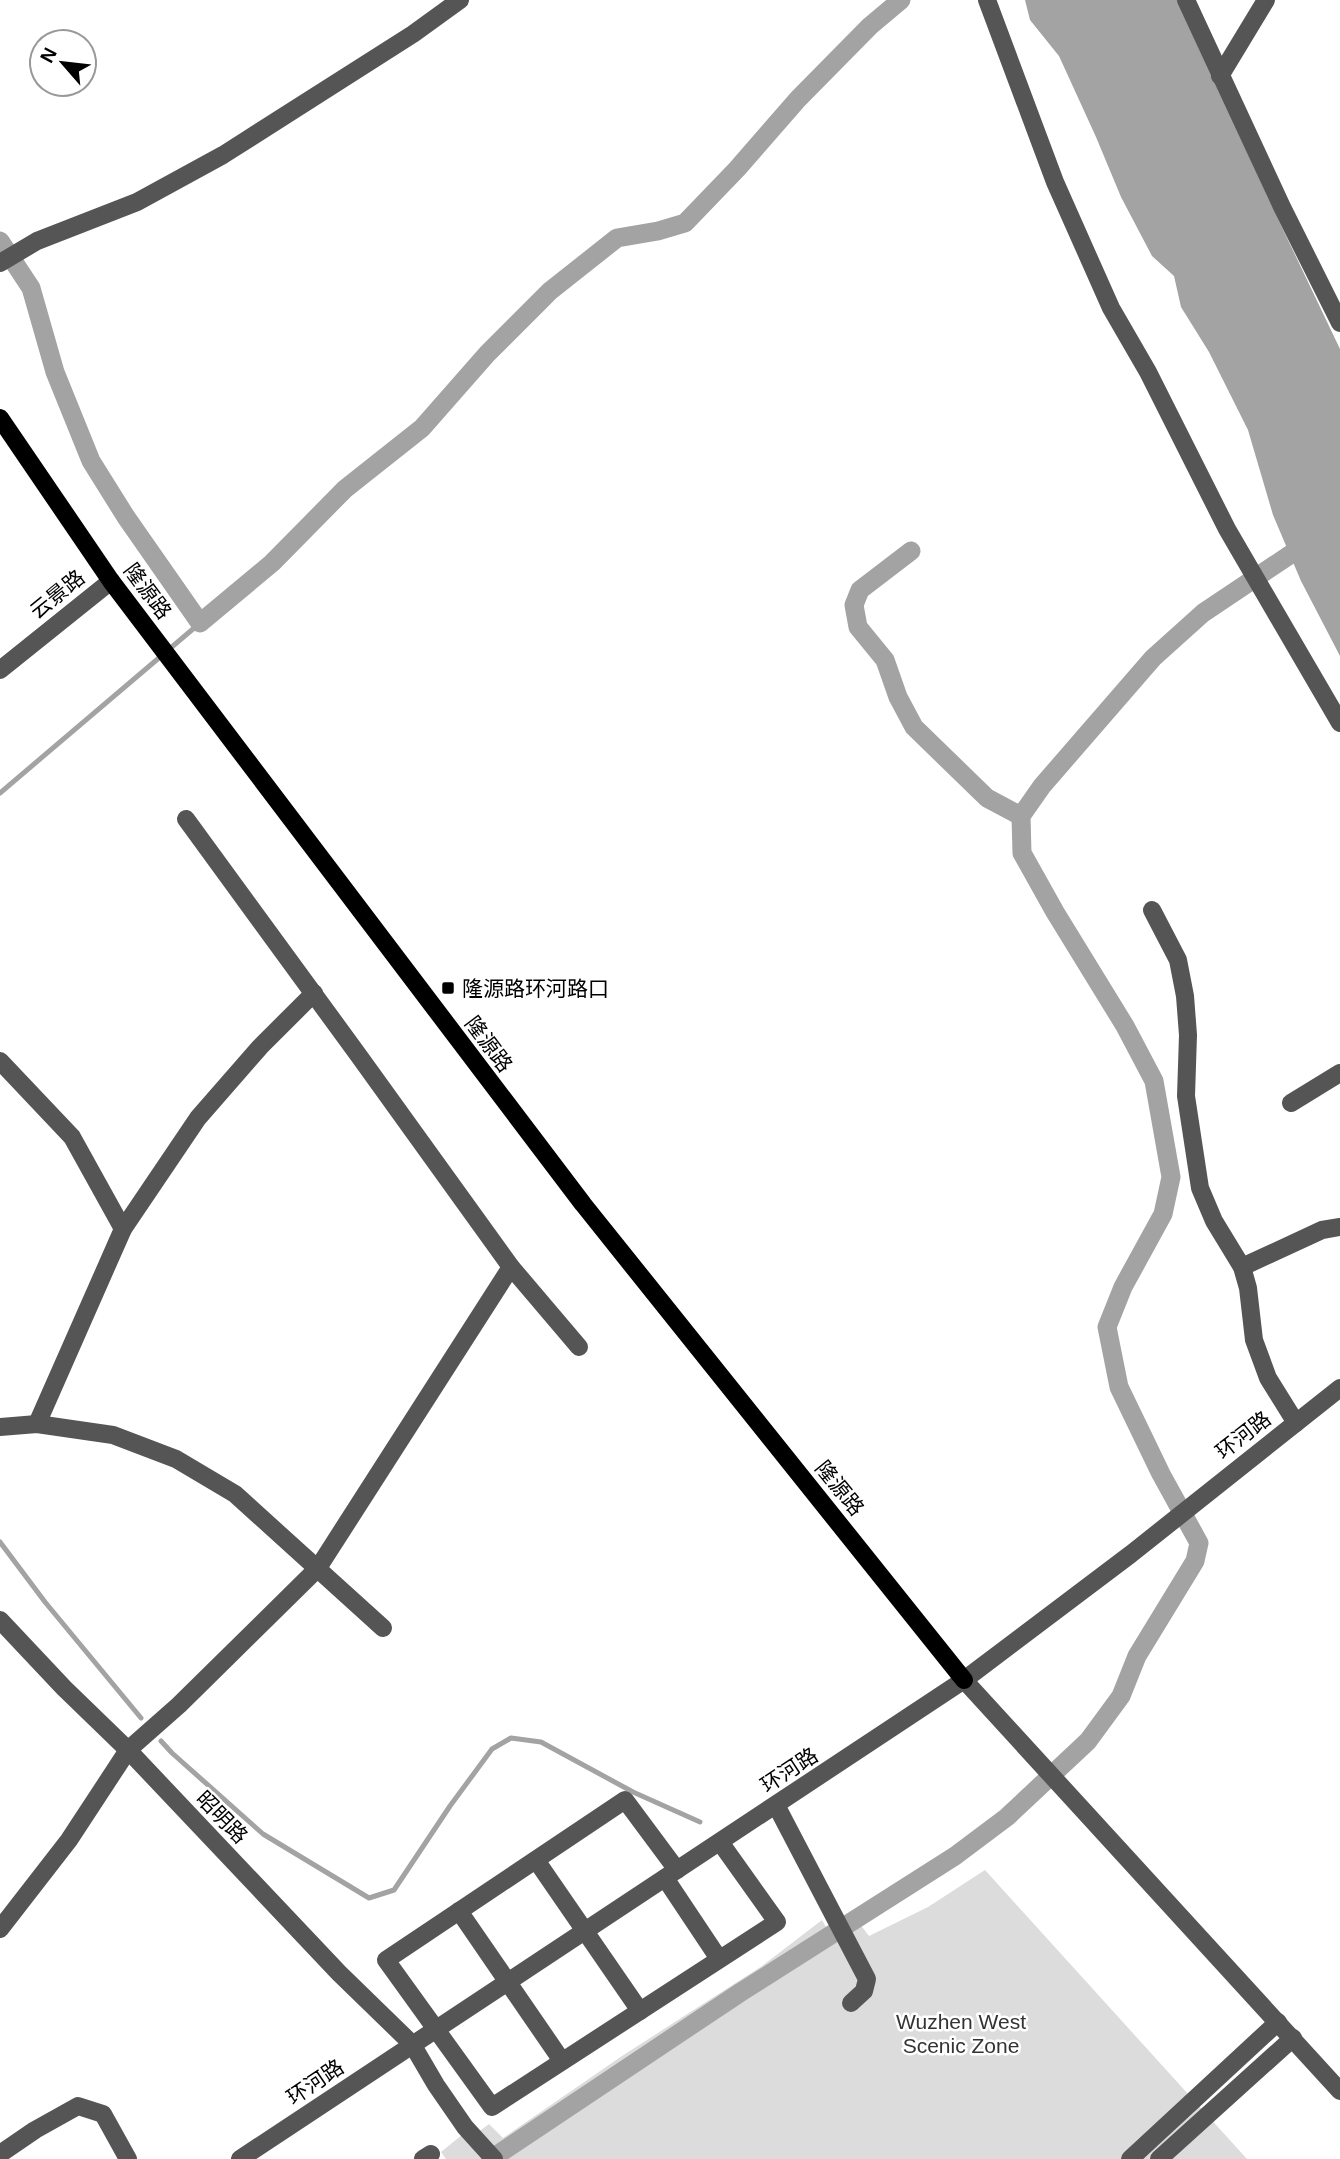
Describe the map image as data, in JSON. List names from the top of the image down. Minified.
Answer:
{"streets":{"main road":["隆源路"],"street":["云景路","环河路","昭明路"]},"crossings":[["隆源路","云景路"],["隆源路","环河路"],["环河路","昭明路"]],"parks":["Wuzhen West Scenic Zone"],"places":{"transit":["隆源路环河路口"]},"north":"top left"}
